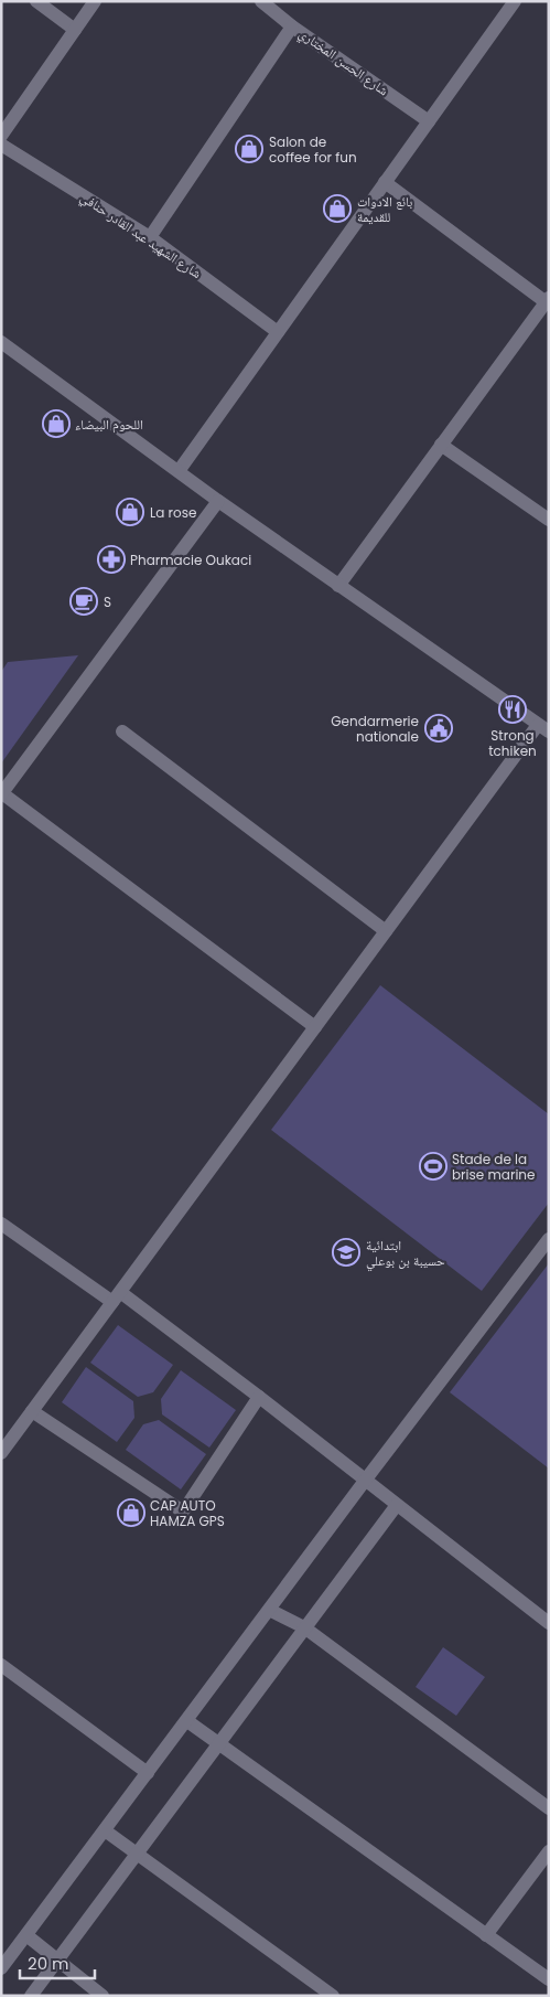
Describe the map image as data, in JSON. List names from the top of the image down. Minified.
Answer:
{"streets":{"street":["شارع الحسن المختاري","شارع الشهيد عبد القادر حنافي"]},"places":{"shop":["Salon de coffee for fun","بائع الادوات للقديمة","اللحوم البيضاء","La rose","CAP AUTO HAMZA GPS"],"pharmacy":["Pharmacie Oukaci"],"cafe":["S"],"restaurant":["Strong tchiken"],"public building":["Gendarmerie nationale"],"sports":["Stade de la brise marine"],"school or university":["ابتدائية حسيبة بن بوعلي"]},"scale_bar":"20 m"}
